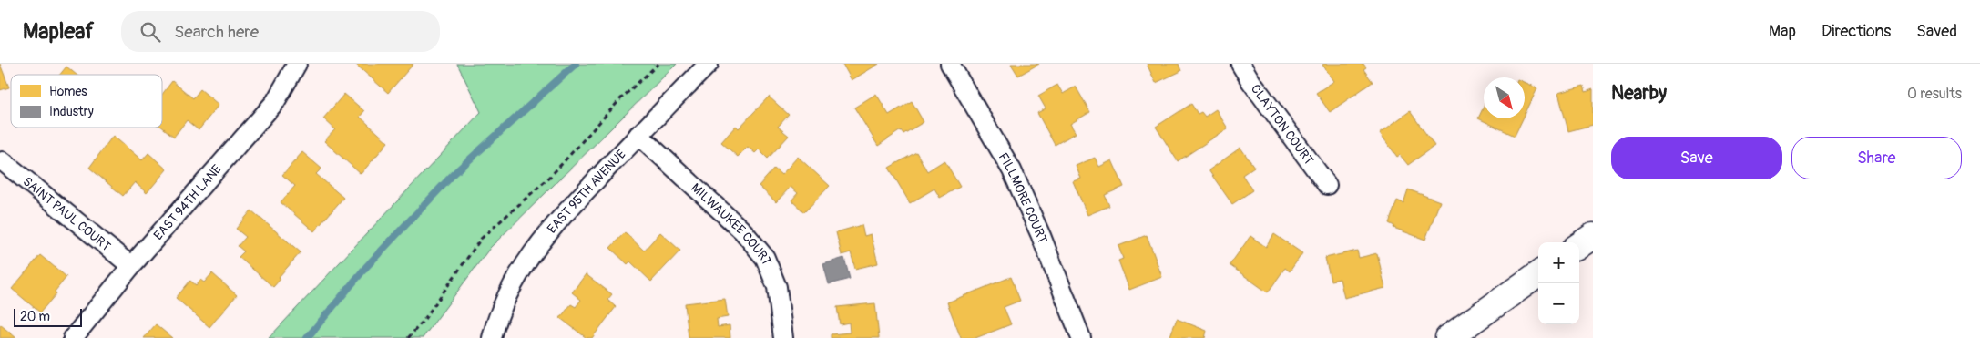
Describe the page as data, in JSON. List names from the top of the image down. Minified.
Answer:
{"streets":{"street":["CLAYTON COURT","EAST 95TH AVENUE","FILLMORE COURT","EAST 94TH LANE","SAINT PAUL COURT","MILWAUKEE COURT"]},"crossings":[["EAST 95TH AVENUE","MILWAUKEE COURT"],["EAST 94TH LANE","SAINT PAUL COURT"]],"legend":["Homes","Industry"],"scale_bar":"20 m","north":"bottom right","page":{"header":"Mapleaf","search":"Search here","nav":["Map","Directions","Saved"],"heading":["Nearby","0 results"],"buttons":["Save","Share"],"map_buttons":["+","−"],"scale":"20 m"}}
